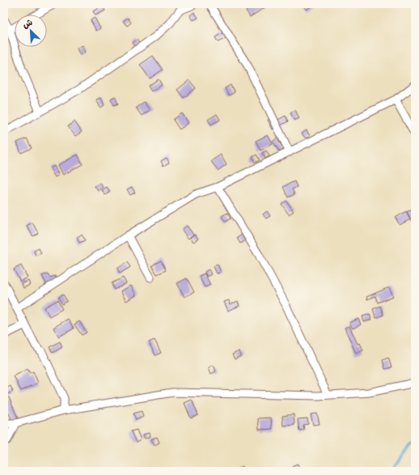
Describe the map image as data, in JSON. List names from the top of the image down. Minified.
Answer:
{"north":"top left"}
